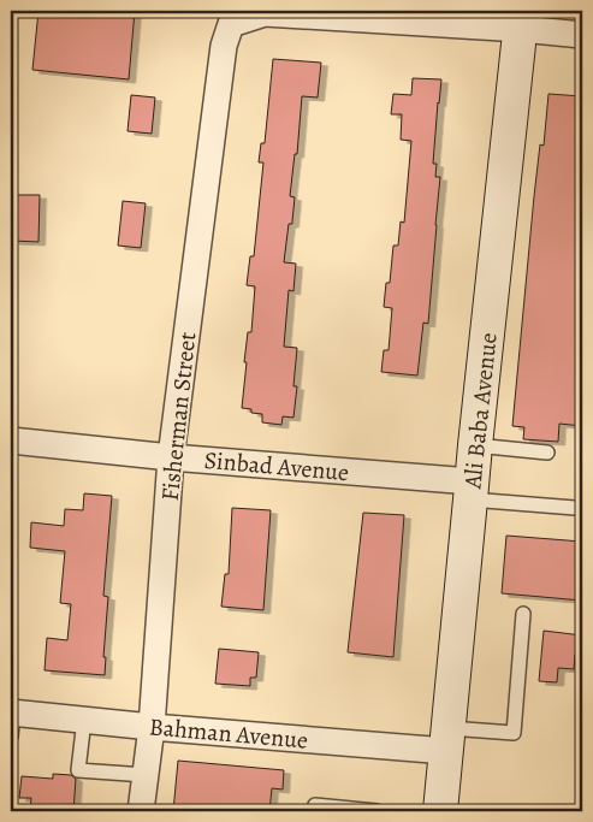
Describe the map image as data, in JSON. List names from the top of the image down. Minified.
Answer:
{"streets":{"street":["Ali Baba Avenue","Fisherman Street","Sinbad Avenue","Bahman Avenue"]},"crossings":[["Ali Baba Avenue","Fisherman Street"],["Ali Baba Avenue","Sinbad Avenue"],["Ali Baba Avenue","Bahman Avenue"],["Fisherman Street","Sinbad Avenue"],["Fisherman Street","Bahman Avenue"]]}
